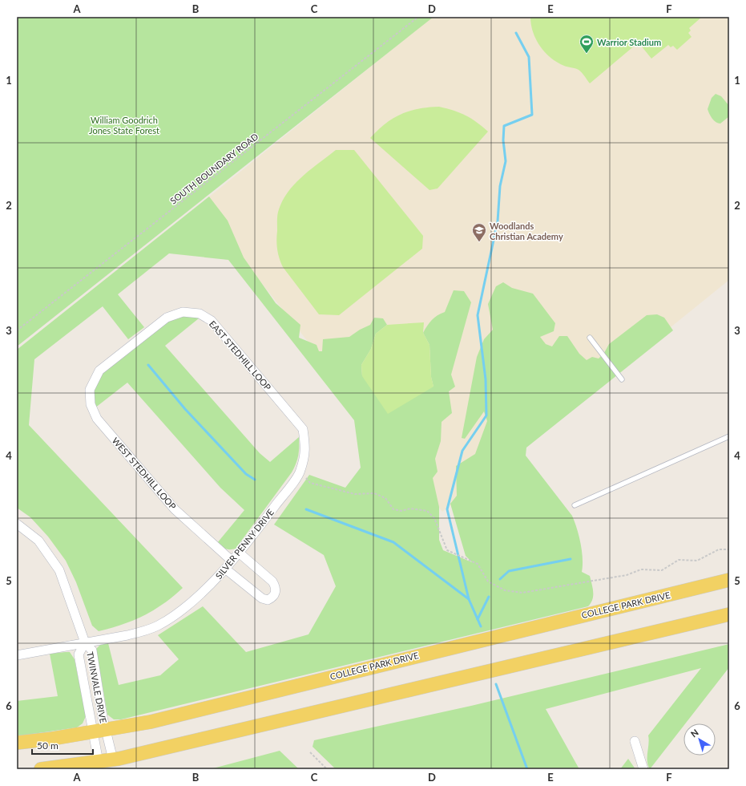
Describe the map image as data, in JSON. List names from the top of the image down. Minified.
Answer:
{"streets":{"main road":["COLLEGE PARK DRIVE"],"street":["EAST STEDHILL LOOP","WEST STEDHILL LOOP","SILVER PENNY DRIVE","TWINVALE DRIVE"],"path":["SOUTH BOUNDARY ROAD"]},"crossings":[["EAST STEDHILL LOOP","WEST STEDHILL LOOP"],["EAST STEDHILL LOOP","SILVER PENNY DRIVE"],["WEST STEDHILL LOOP","SILVER PENNY DRIVE"],["SILVER PENNY DRIVE","TWINVALE DRIVE"],["COLLEGE PARK DRIVE","TWINVALE DRIVE"]],"parks":["William Goodrich Jones State Forest"],"places":{"sports":["Warrior Stadium"],"school or university":["Woodlands Christian Academy"]},"scale_bar":"50 m","north":"top left","grid":{"columns":["A","B","C","D","E","F"],"rows":["1","2","3","4","5","6"]}}
